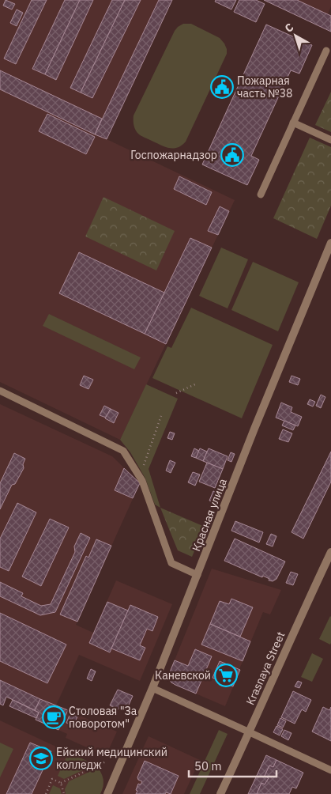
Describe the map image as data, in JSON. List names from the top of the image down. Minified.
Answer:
{"streets":{"street":["Красная улица","Krasnaya Street"]},"places":{"public building":["Пожарная часть №38","Госпожарнадзор"],"supermarket":["Каневской"],"cafe":["Столовая \"За поворотом\""],"school or university":["Ейский медицинский колледж"]},"scale_bar":"50 m","north":"top left"}
